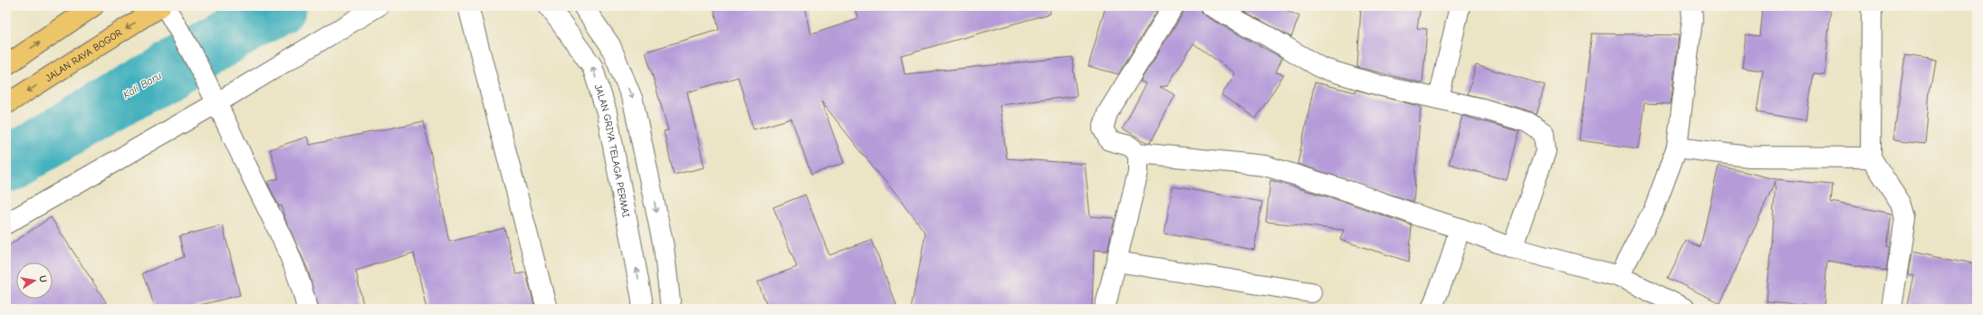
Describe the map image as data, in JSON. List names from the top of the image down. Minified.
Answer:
{"streets":{"highway":["JALAN RAYA BOGOR"],"street":["JALAN GRIYA TELAGA PERMAI"]},"water":["Kali Baru"],"north":"right"}
